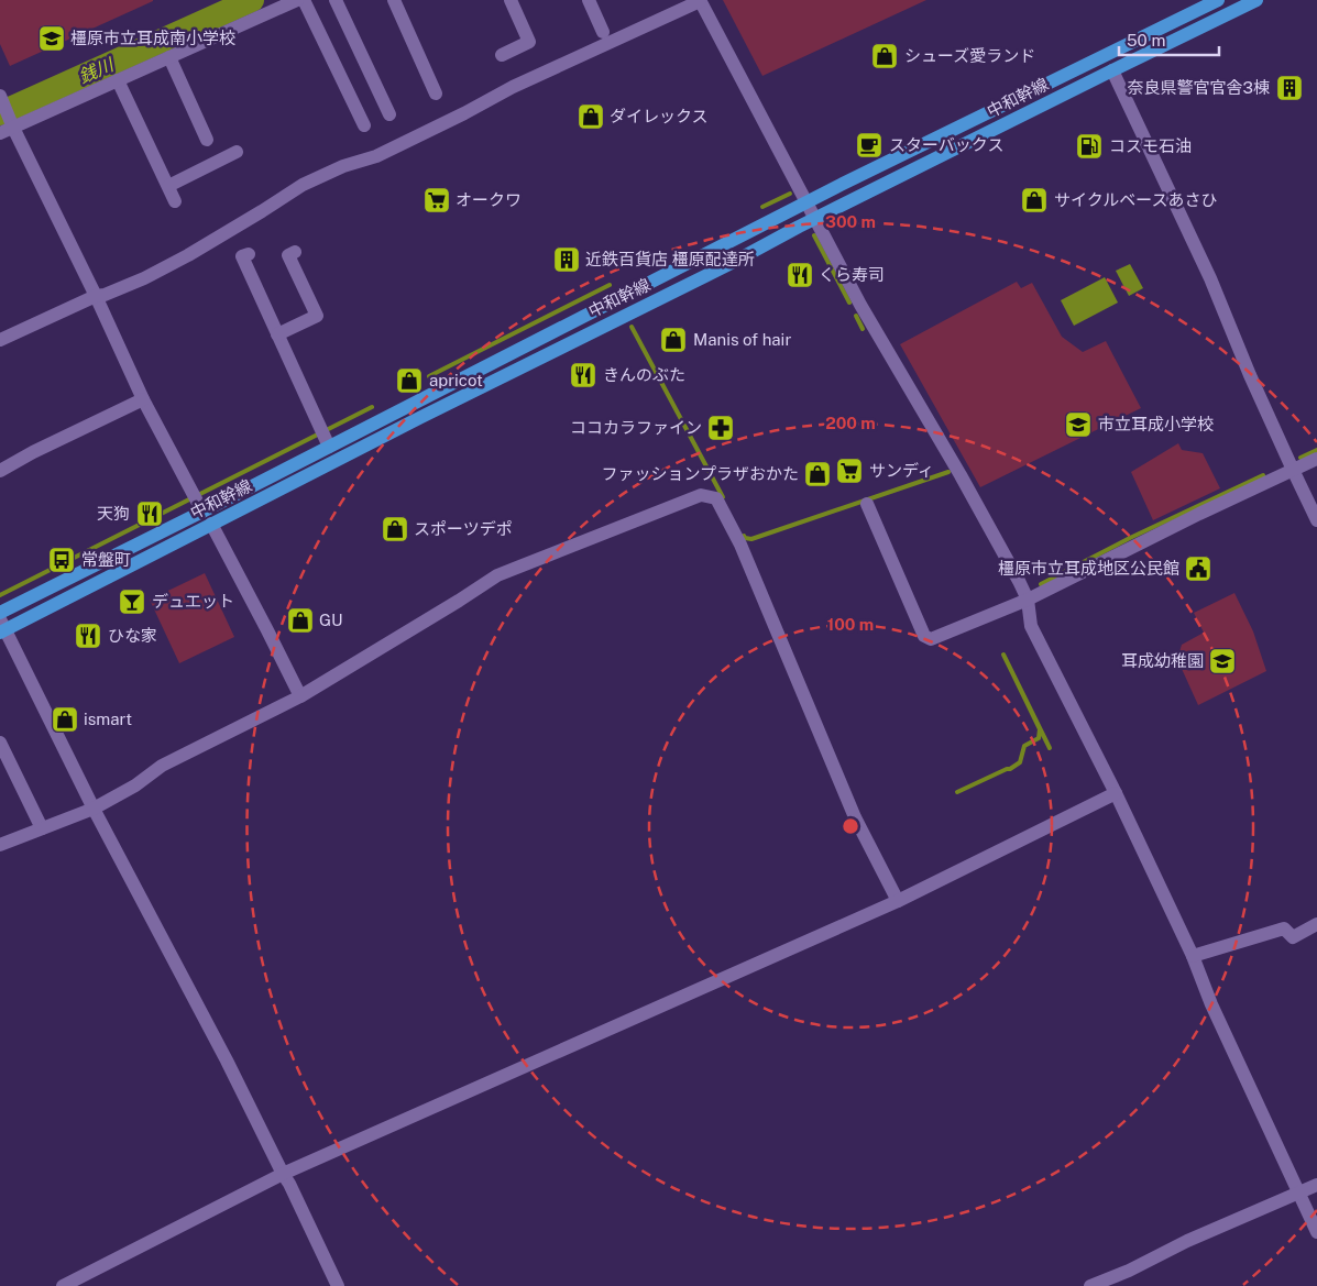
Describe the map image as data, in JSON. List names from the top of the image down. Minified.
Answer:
{"streets":{"main road":["中和幹線"]},"water":["銭川"],"places":{"school or university":["橿原市立耳成南小学校","市立耳成小学校","耳成幼稚園"],"shop":["シューズ愛ランド","ダイレックス","サイクルベースあさひ","Manis of hair","apricot","ファッションプラザおかた","スポーツデポ","GU","ismart"],"building":["奈良県警官官舎3棟","近鉄百貨店 橿原配達所"],"cafe":["スターバックス"],"fuel station":["コスモ石油"],"supermarket":["オークワ","サンディ"],"restaurant":["くら寿司","きんのぶた","天狗","ひな家"],"pharmacy":["ココカラファイン"],"bus stop":["常盤町"],"public building":["橿原市立耳成地区公民館"],"bar":["デュエット"]},"scale_bar":"50 m","rings":["300 m","200 m","100 m"]}
